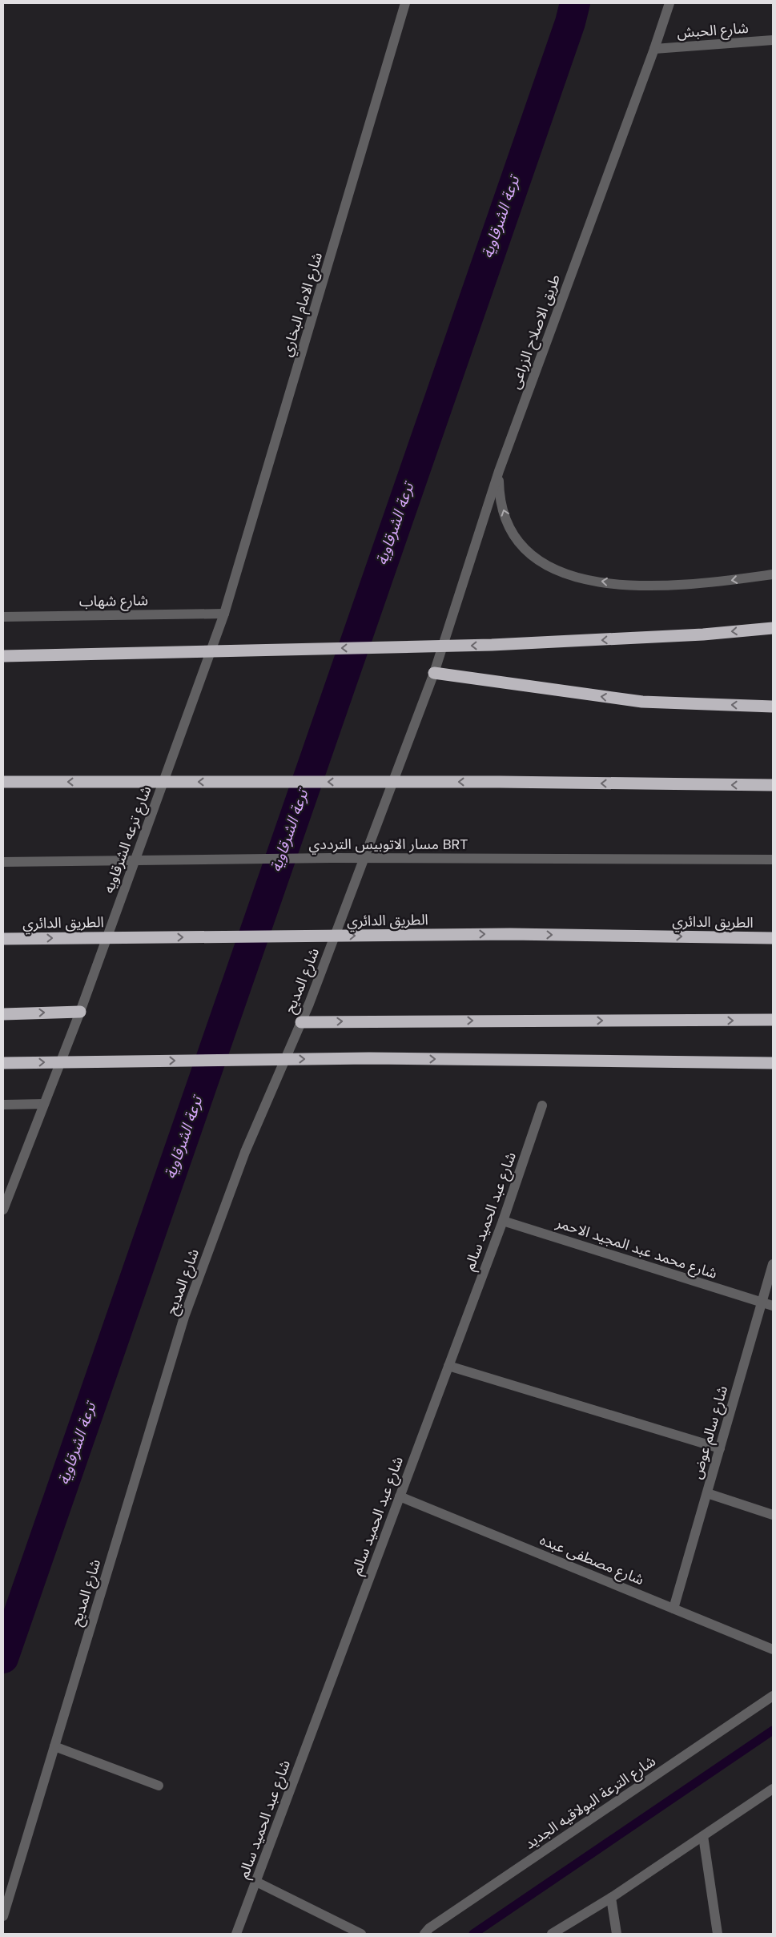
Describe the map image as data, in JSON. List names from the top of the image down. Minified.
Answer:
{"streets":{"highway":["الطريق الدائري"],"street":["شارع الحبش","شارع الامام البخاري","طريق الاصلاح الزراعى","شارع شهاب","شارع ترعه الشرقاويه","مسار الاتوبيس الترددي BRT","شارع المديح","شارع عبد الحميد سالم","شارع محمد عبد المجيد الاحمر","شارع سالم عوض","شارع مصطفى عبده","شارع الترعة البولاقيه الجديد"]},"crossings":[["شارع الحبش","طريق الاصلاح الزراعى"],["شارع الامام البخاري","شارع شهاب"],["شارع الامام البخاري","شارع ترعه الشرقاويه"],["طريق الاصلاح الزراعى","شارع المديح"],["شارع شهاب","شارع ترعه الشرقاويه"],["شارع عبد الحميد سالم","شارع محمد عبد المجيد الاحمر"],["شارع عبد الحميد سالم","شارع مصطفى عبده"],["شارع محمد عبد المجيد الاحمر","شارع سالم عوض"],["شارع سالم عوض","شارع مصطفى عبده"]],"water":["ترعة الشرقاوية"]}
